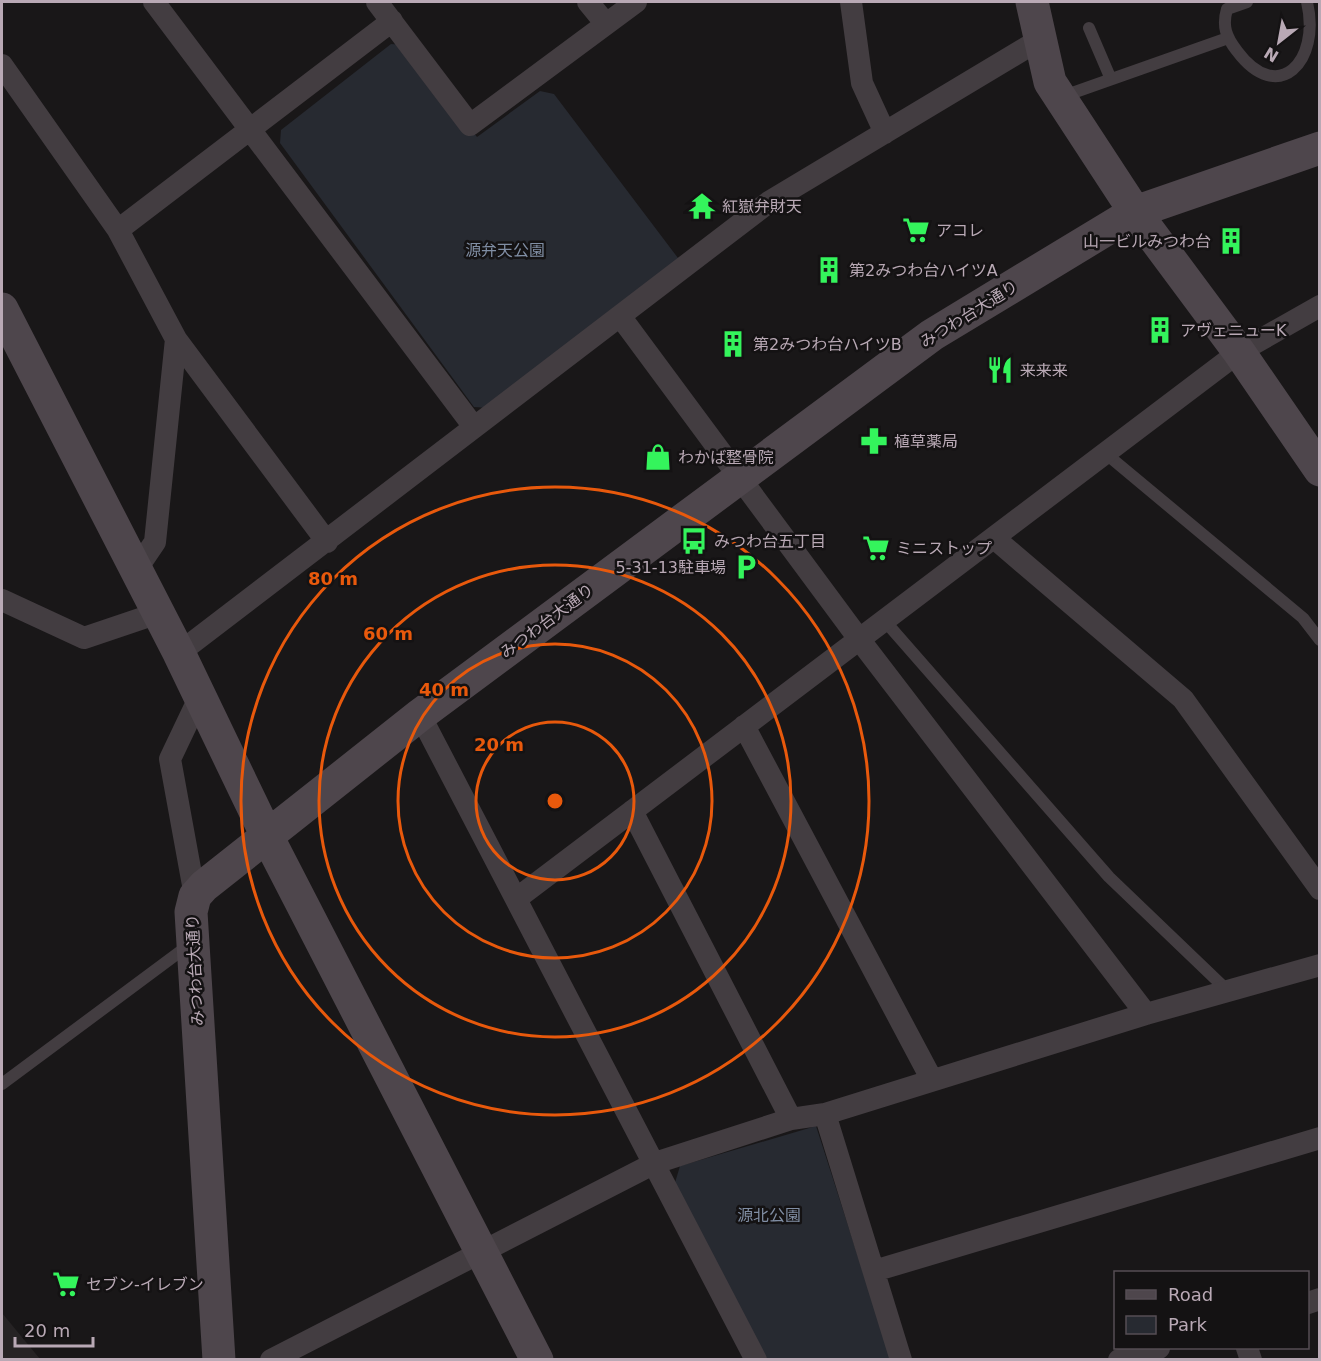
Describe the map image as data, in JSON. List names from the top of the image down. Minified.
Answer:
{"streets":{"street":["みつわ台大通り"]},"parks":["源弁天公園","源北公園"],"places":{"temple":["紅嶽弁財天"],"supermarket":["アコレ","ミニストップ","セブン-イレブン"],"building":["山一ビルみつわ台","第2みつわ台ハイツA","アヴェニューK","第2みつわ台ハイツB"],"restaurant":["来来来"],"pharmacy":["植草薬局"],"shop":["わかば整骨院"],"bus stop":["みつわ台五丁目"],"parking":["5-31-13駐車場"]},"legend":["Road","Park"],"scale_bar":"20 m","north":"bottom left","rings":["80 m","60 m","40 m","20 m"]}
